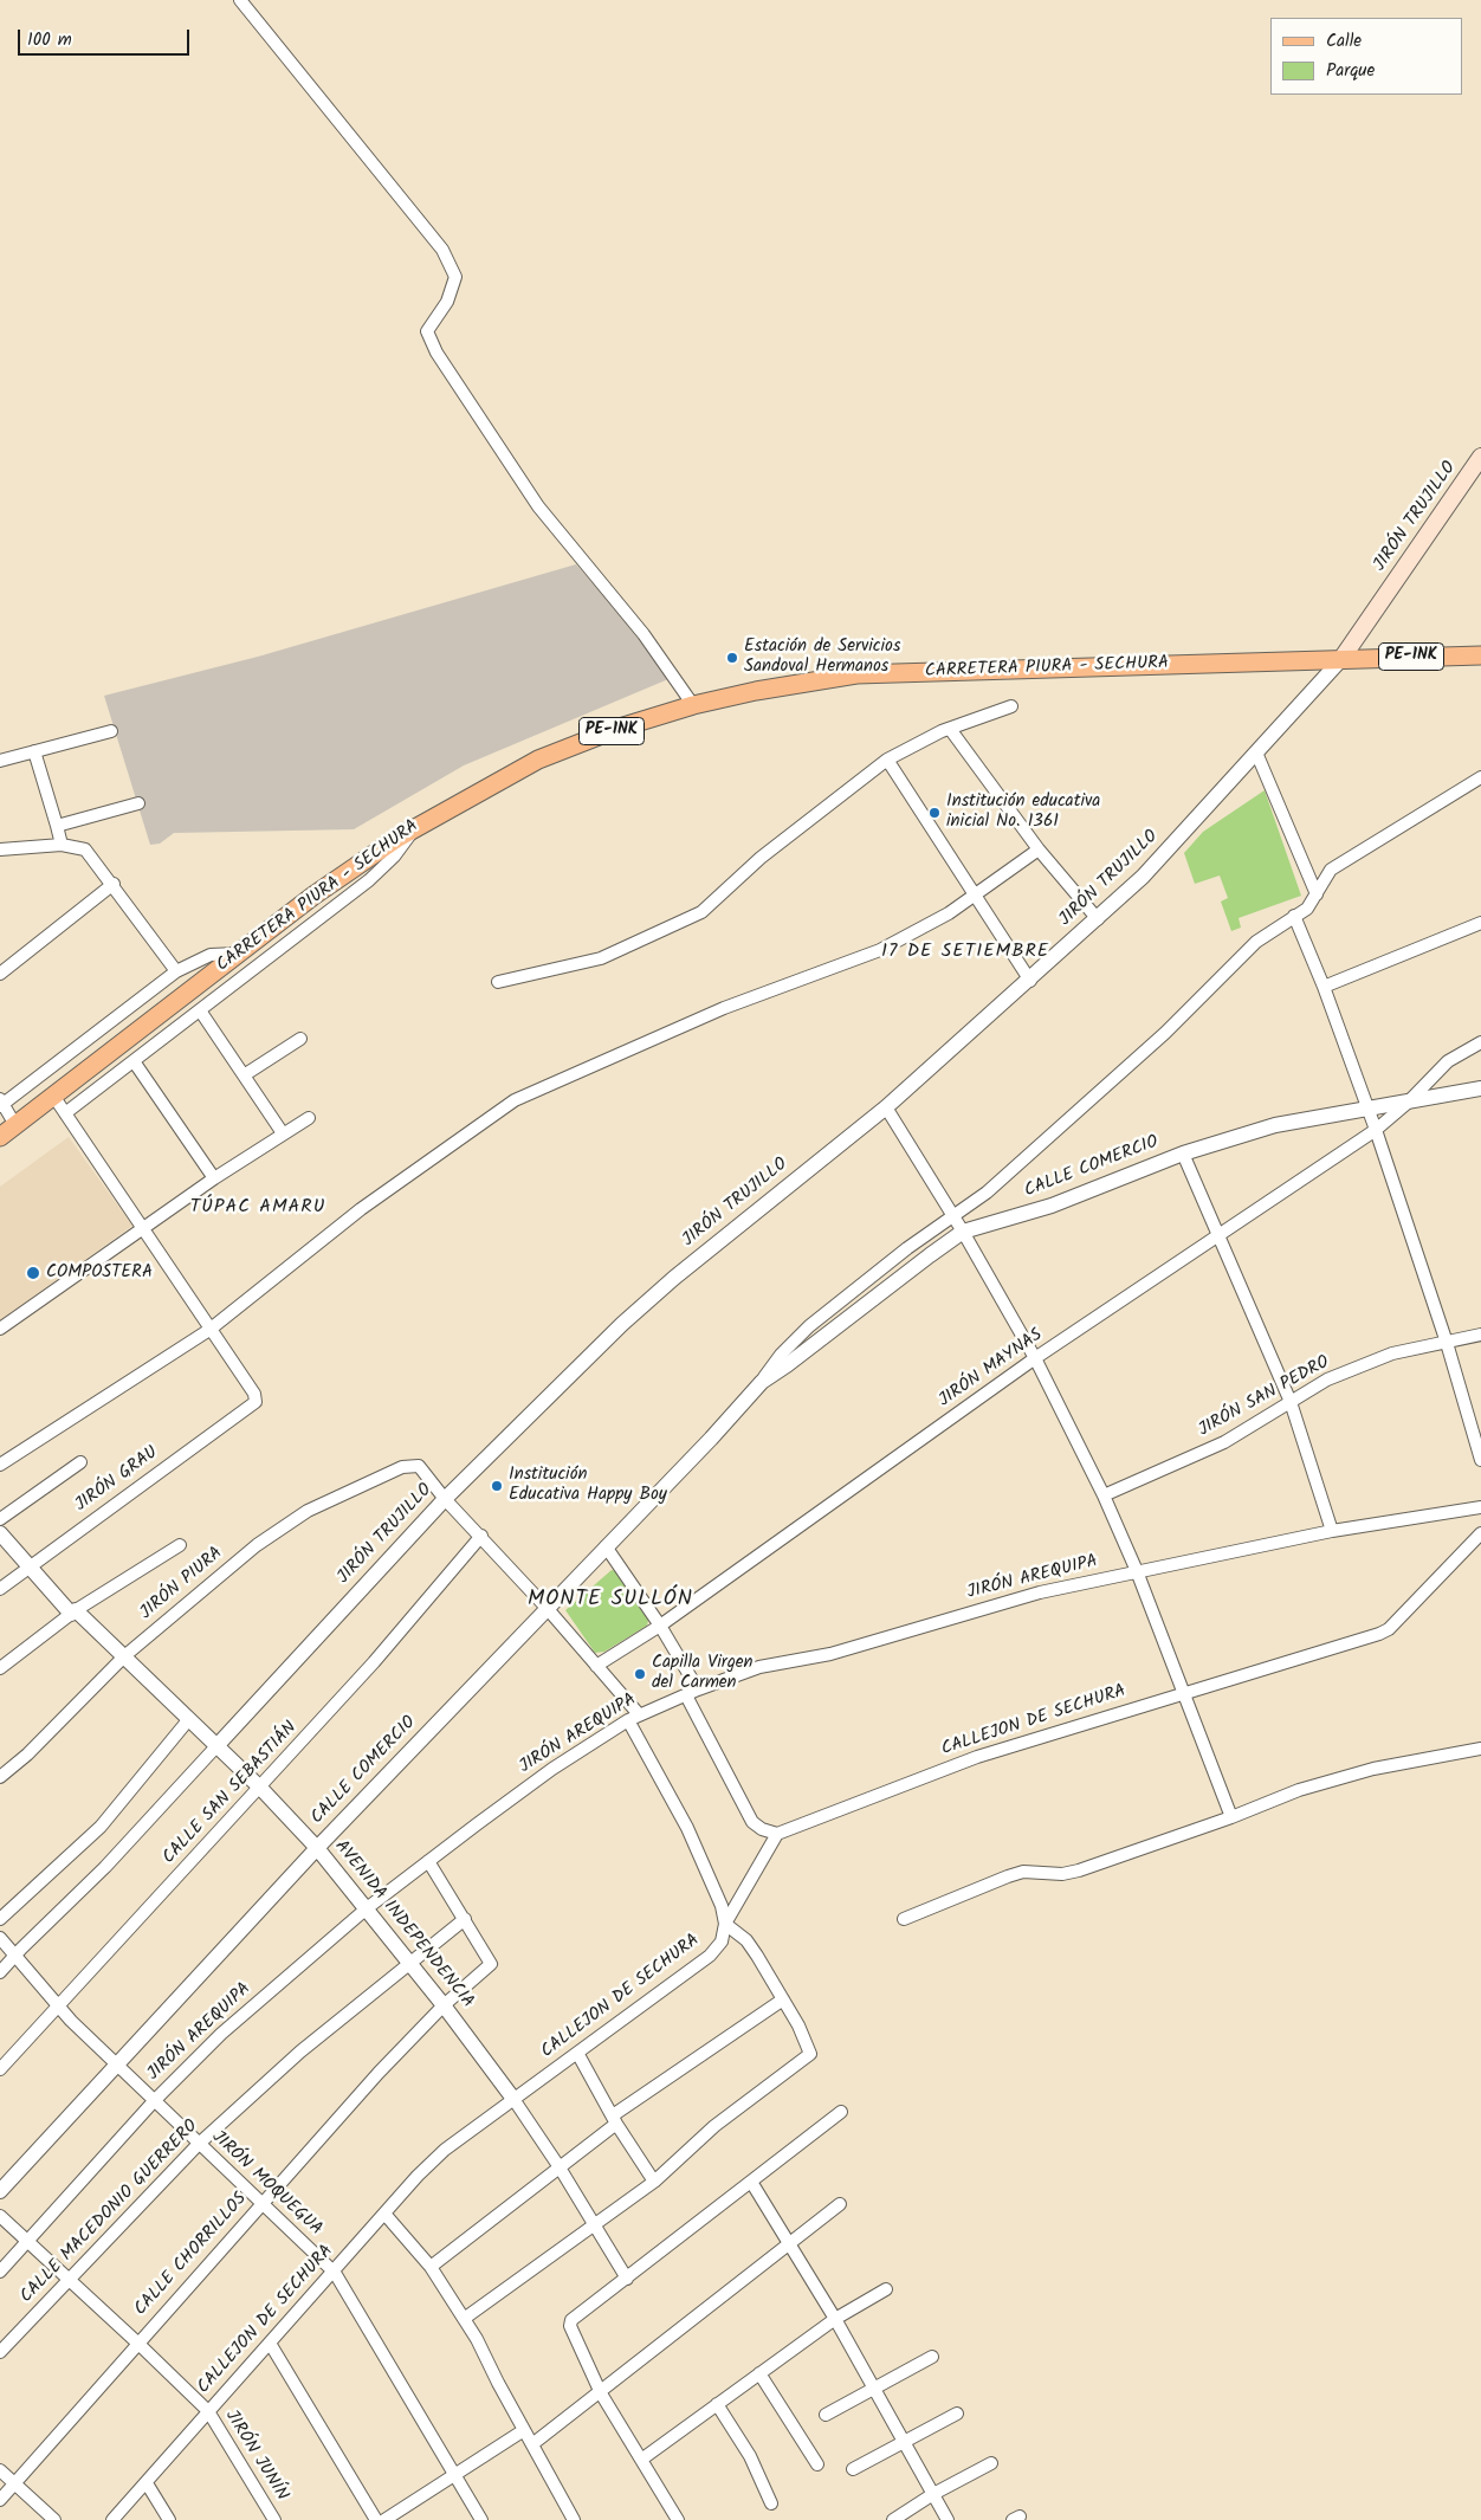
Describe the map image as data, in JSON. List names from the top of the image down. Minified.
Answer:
{"streets":{"main road":["JIRÓN TRUJILLO","PE-1NK","CARRETERA PIURA - SECHURA"],"street":["CALLE COMERCIO","JIRÓN MAYNAS","JIRÓN SAN PEDRO","JIRÓN GRAU","JIRÓN AREQUIPA","JIRÓN PIURA","CALLEJON DE SECHURA","CALLE SAN SEBASTIÁN","AVENIDA INDEPENDENCIA","JIRÓN MOQUEGUA","CALLE MACEDONIO GUERRERO","CALLE CHORRILLOS","JIRÓN JUNÍN"]},"crossings":[["JIRÓN TRUJILLO","CARRETERA PIURA - SECHURA"],["JIRÓN TRUJILLO","JIRÓN PIURA"],["JIRÓN TRUJILLO","AVENIDA INDEPENDENCIA"],["JIRÓN TRUJILLO","JIRÓN MOQUEGUA"],["CALLE COMERCIO","JIRÓN MAYNAS"],["CALLE COMERCIO","AVENIDA INDEPENDENCIA"],["CALLE COMERCIO","JIRÓN MOQUEGUA"],["JIRÓN GRAU","AVENIDA INDEPENDENCIA"],["JIRÓN AREQUIPA","AVENIDA INDEPENDENCIA"],["JIRÓN AREQUIPA","JIRÓN MOQUEGUA"],["JIRÓN AREQUIPA","JIRÓN JUNÍN"],["JIRÓN PIURA","AVENIDA INDEPENDENCIA"],["CALLEJON DE SECHURA","AVENIDA INDEPENDENCIA"],["CALLEJON DE SECHURA","JIRÓN MOQUEGUA"],["CALLEJON DE SECHURA","JIRÓN JUNÍN"],["CALLE SAN SEBASTIÁN","AVENIDA INDEPENDENCIA"],["CALLE SAN SEBASTIÁN","JIRÓN MOQUEGUA"],["AVENIDA INDEPENDENCIA","CALLE MACEDONIO GUERRERO"],["AVENIDA INDEPENDENCIA","CALLE CHORRILLOS"],["JIRÓN MOQUEGUA","CALLE MACEDONIO GUERRERO"],["JIRÓN MOQUEGUA","CALLE CHORRILLOS"],["CALLE MACEDONIO GUERRERO","CALLE CHORRILLOS"],["CALLE MACEDONIO GUERRERO","JIRÓN JUNÍN"],["CALLE CHORRILLOS","JIRÓN JUNÍN"]],"districts":["17 DE SETIEMBRE","TÚPAC AMARU","MONTE SULLÓN"],"places":["Estación de Servicios Sandoval Hermanos","Institución educativa inicial No. 1361","COMPOSTERA","Institución Educativa Happy Boy","Capilla Virgen del Carmen"],"legend":["Calle","Parque"],"scale_bar":"100 m"}
